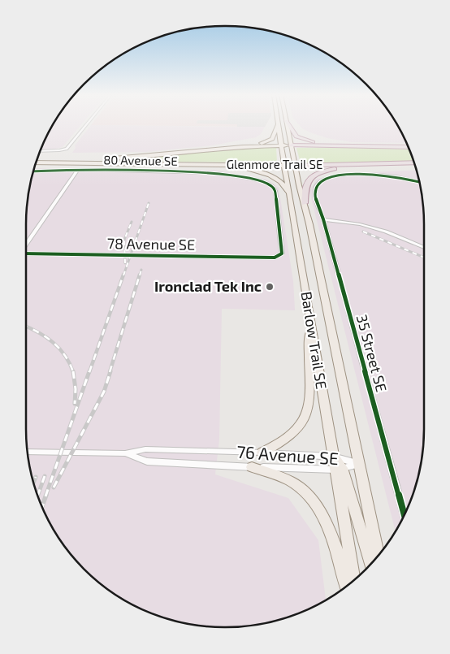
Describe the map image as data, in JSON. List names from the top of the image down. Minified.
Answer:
{"streets":{"highway":["Glenmore Trail SE"],"main road":["Barlow Trail SE"],"street":["80 Avenue SE","78 Avenue SE","35 Street SE","76 Avenue SE"]},"crossings":[["80 Avenue SE","78 Avenue SE"],["Glenmore Trail SE","Barlow Trail SE"],["Barlow Trail SE","76 Avenue SE"]],"places":["Ironclad Tek Inc"]}
